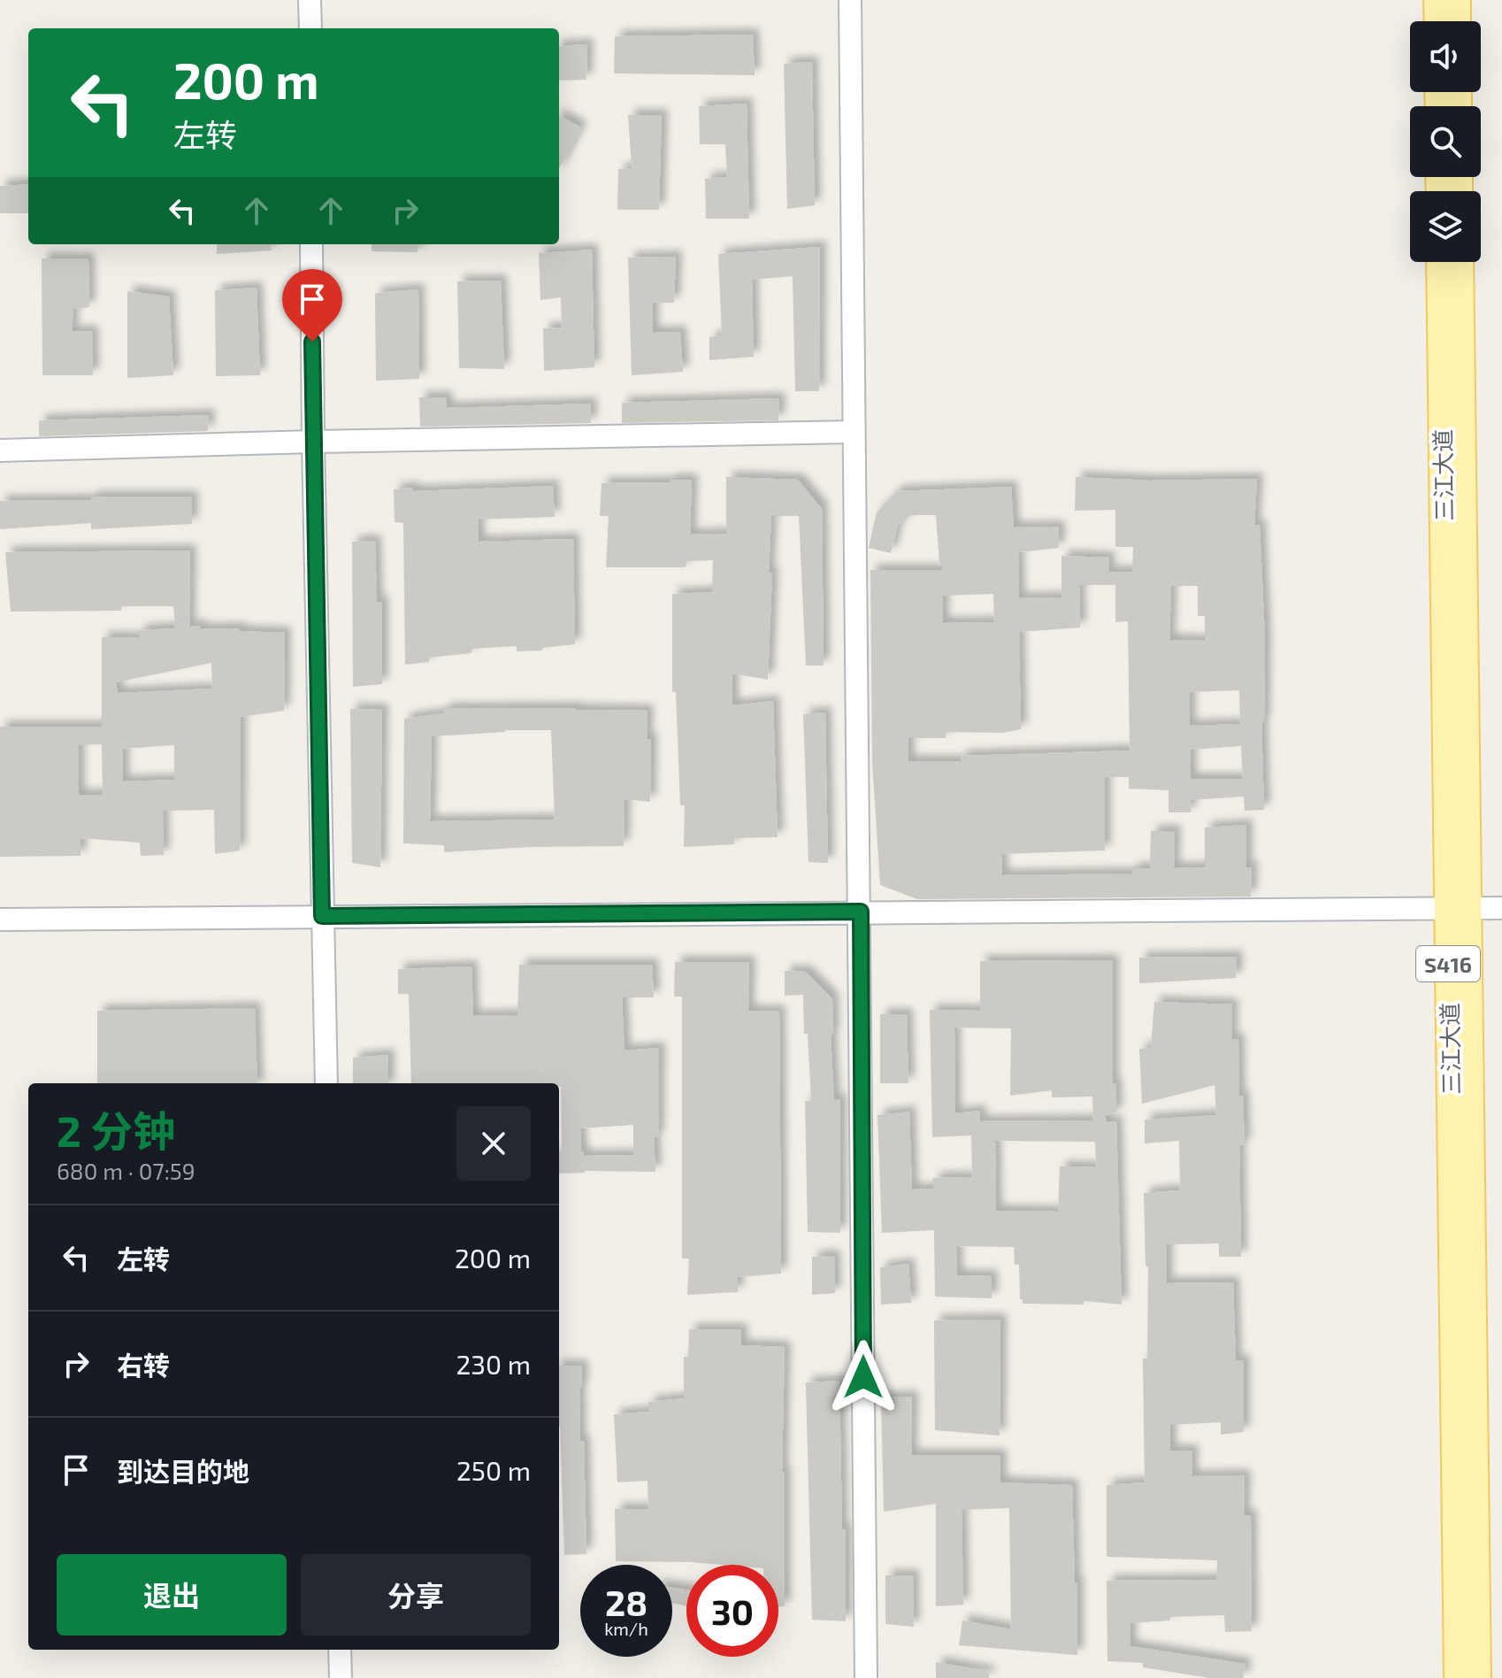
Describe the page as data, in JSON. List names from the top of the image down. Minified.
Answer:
{"streets":{"main road":["三江大道","S416"]},"page":{"turn":["200 m","左转"],"heading":["2 分钟","680 m · 07:59"],"list":[{"name":"左转","value":"200 m"},{"name":"右转","value":"230 m"},{"name":"到达目的地","value":"250 m"}],"buttons":["退出","分享"],"speed":"28 km/h","limit":"30"}}
